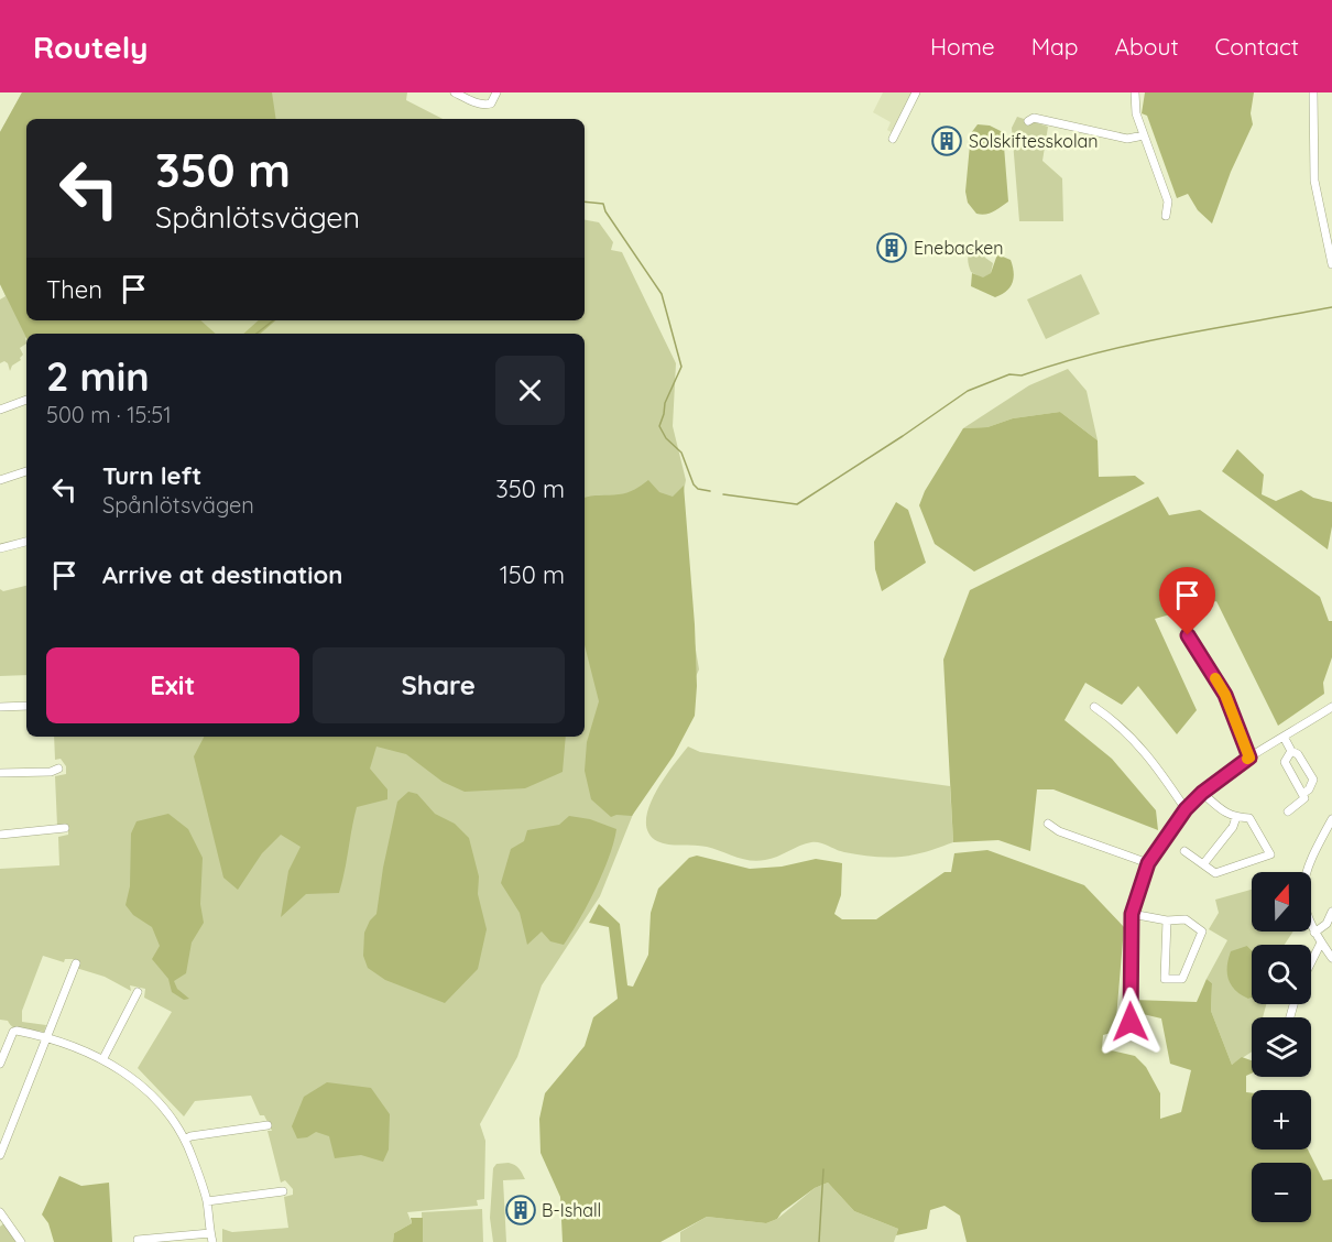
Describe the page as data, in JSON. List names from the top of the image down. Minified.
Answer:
{"places":{"building":["Solskiftesskolan","Enebacken","B-Ishall"]},"north":"top","page":{"header":"Routely","nav":["Home","Map","About","Contact"],"turn":["350 m","Spånlötsvägen"],"then":"Then","heading":["2 min","500 m · 15:51"],"list":[{"name":"Turn left","note":"Spånlötsvägen","value":"350 m"},{"name":"Arrive at destination","value":"150 m"}],"buttons":["Exit","Share"],"map_buttons":["+","−"]}}
